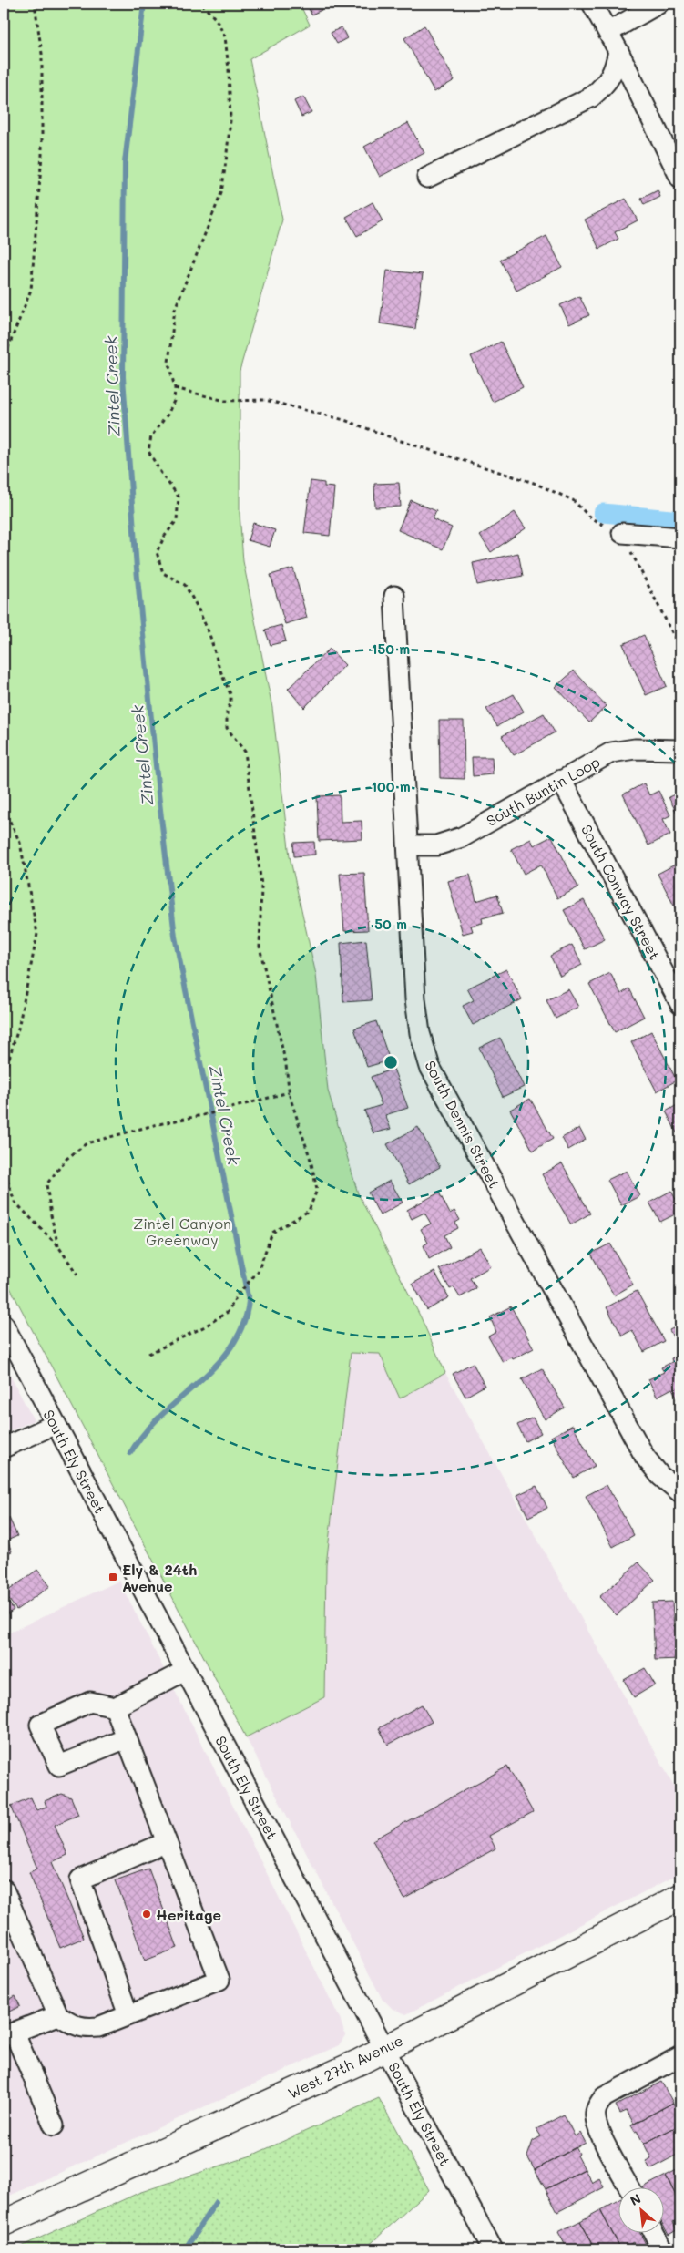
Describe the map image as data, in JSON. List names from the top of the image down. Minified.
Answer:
{"streets":{"main road":["West 27th Avenue"],"street":["South Buntin Loop","South Conway Street","South Dennis Street","South Ely Street"]},"crossings":[["South Buntin Loop","South Conway Street"],["South Buntin Loop","South Dennis Street"],["South Ely Street","West 27th Avenue"]],"water":["Zintel Creek"],"parks":["Zintel Canyon Greenway"],"places":{"transit":["Ely & 24th Avenue"],"other":["Heritage"]},"north":"top left","rings":["150 m","100 m","50 m"]}
